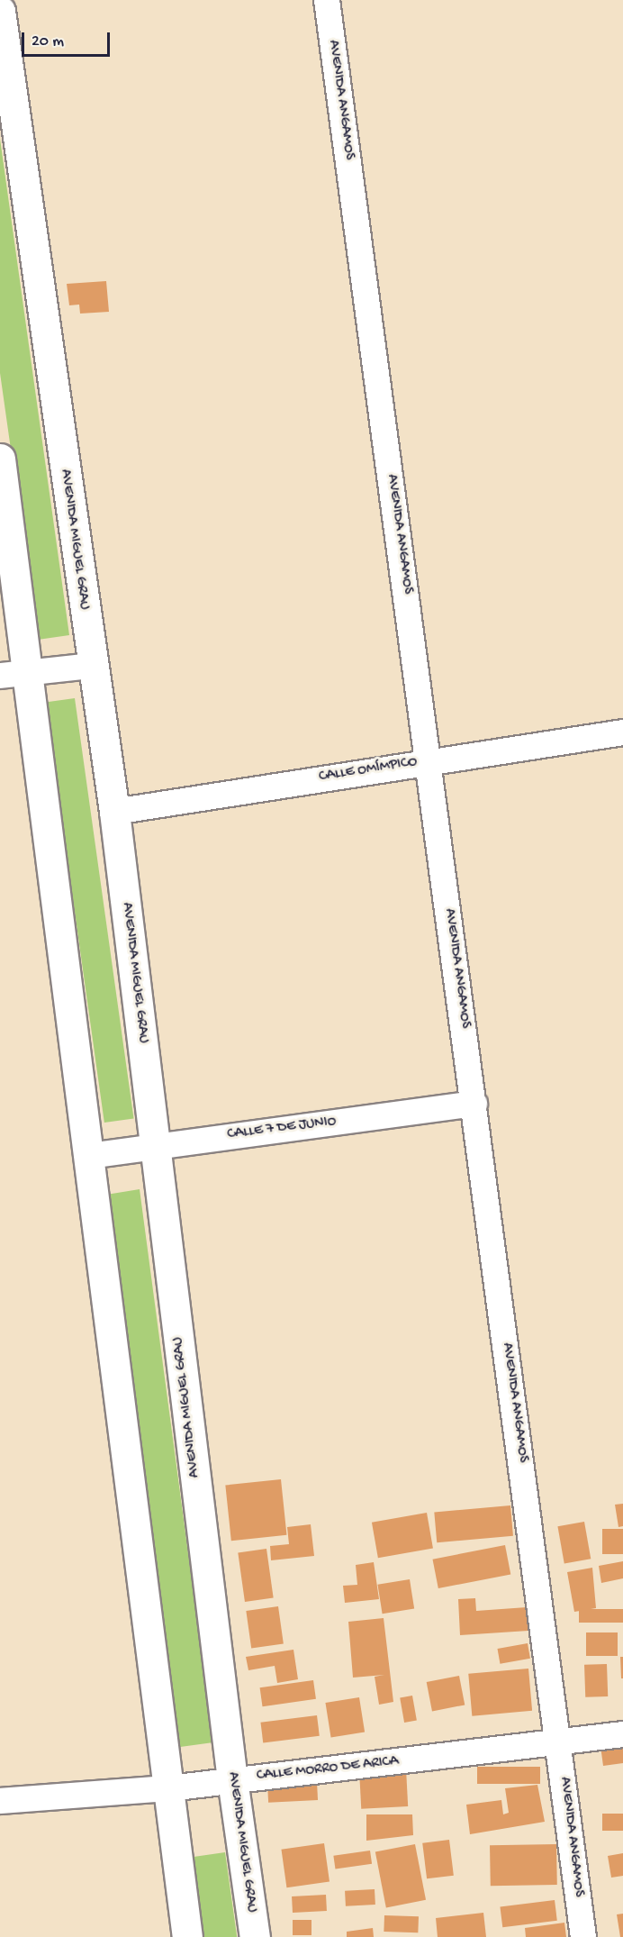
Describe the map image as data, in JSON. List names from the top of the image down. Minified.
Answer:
{"streets":{"street":["AVENIDA ANGAMOS","AVENIDA MIGUEL GRAU","CALLE OMÍMPICO","CALLE 7 DE JUNIO","CALLE MORRO DE ARICA"]},"crossings":[["AVENIDA ANGAMOS","CALLE OMÍMPICO"],["AVENIDA ANGAMOS","CALLE 7 DE JUNIO"],["AVENIDA ANGAMOS","CALLE MORRO DE ARICA"],["AVENIDA MIGUEL GRAU","CALLE OMÍMPICO"],["AVENIDA MIGUEL GRAU","CALLE 7 DE JUNIO"],["AVENIDA MIGUEL GRAU","CALLE MORRO DE ARICA"]],"scale_bar":"20 m"}
